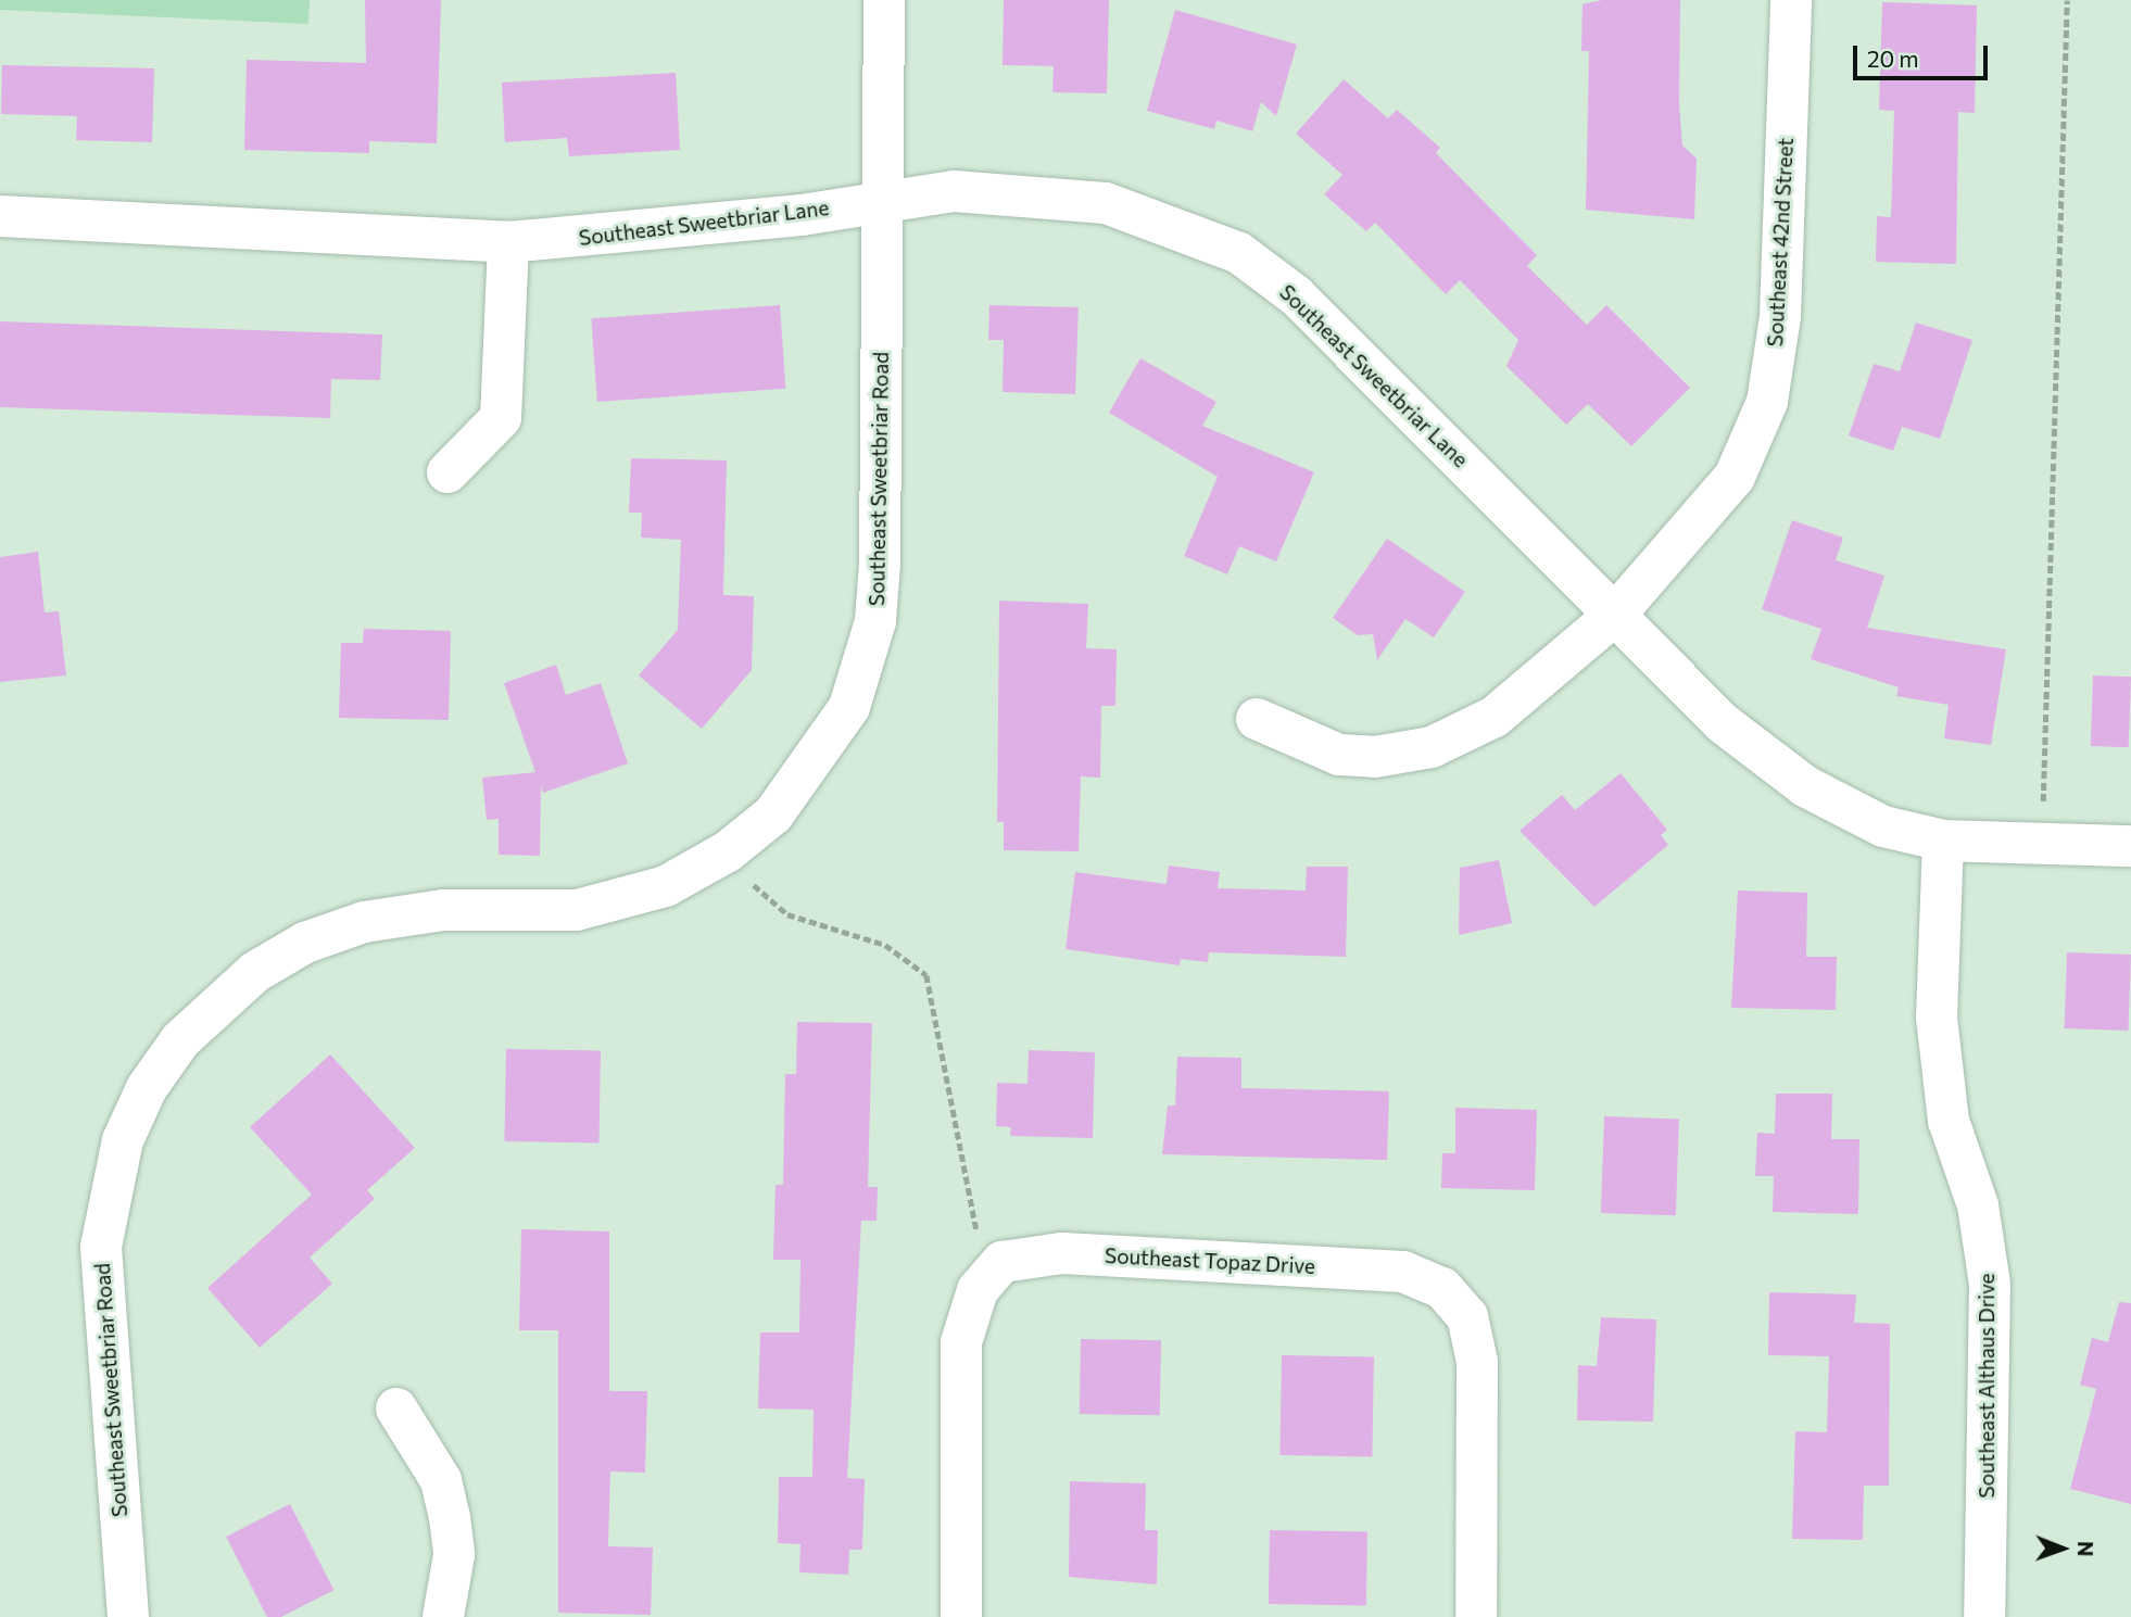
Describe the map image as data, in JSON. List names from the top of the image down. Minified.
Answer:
{"streets":{"street":["Southeast Sweetbriar Lane","Southeast 42nd Street","Southeast Sweetbriar Road","Southeast Topaz Drive","Southeast Althaus Drive"]},"crossings":[["Southeast Sweetbriar Lane","Southeast 42nd Street"],["Southeast Sweetbriar Lane","Southeast Sweetbriar Road"],["Southeast Sweetbriar Lane","Southeast Althaus Drive"]],"scale_bar":"20 m","north":"right"}
